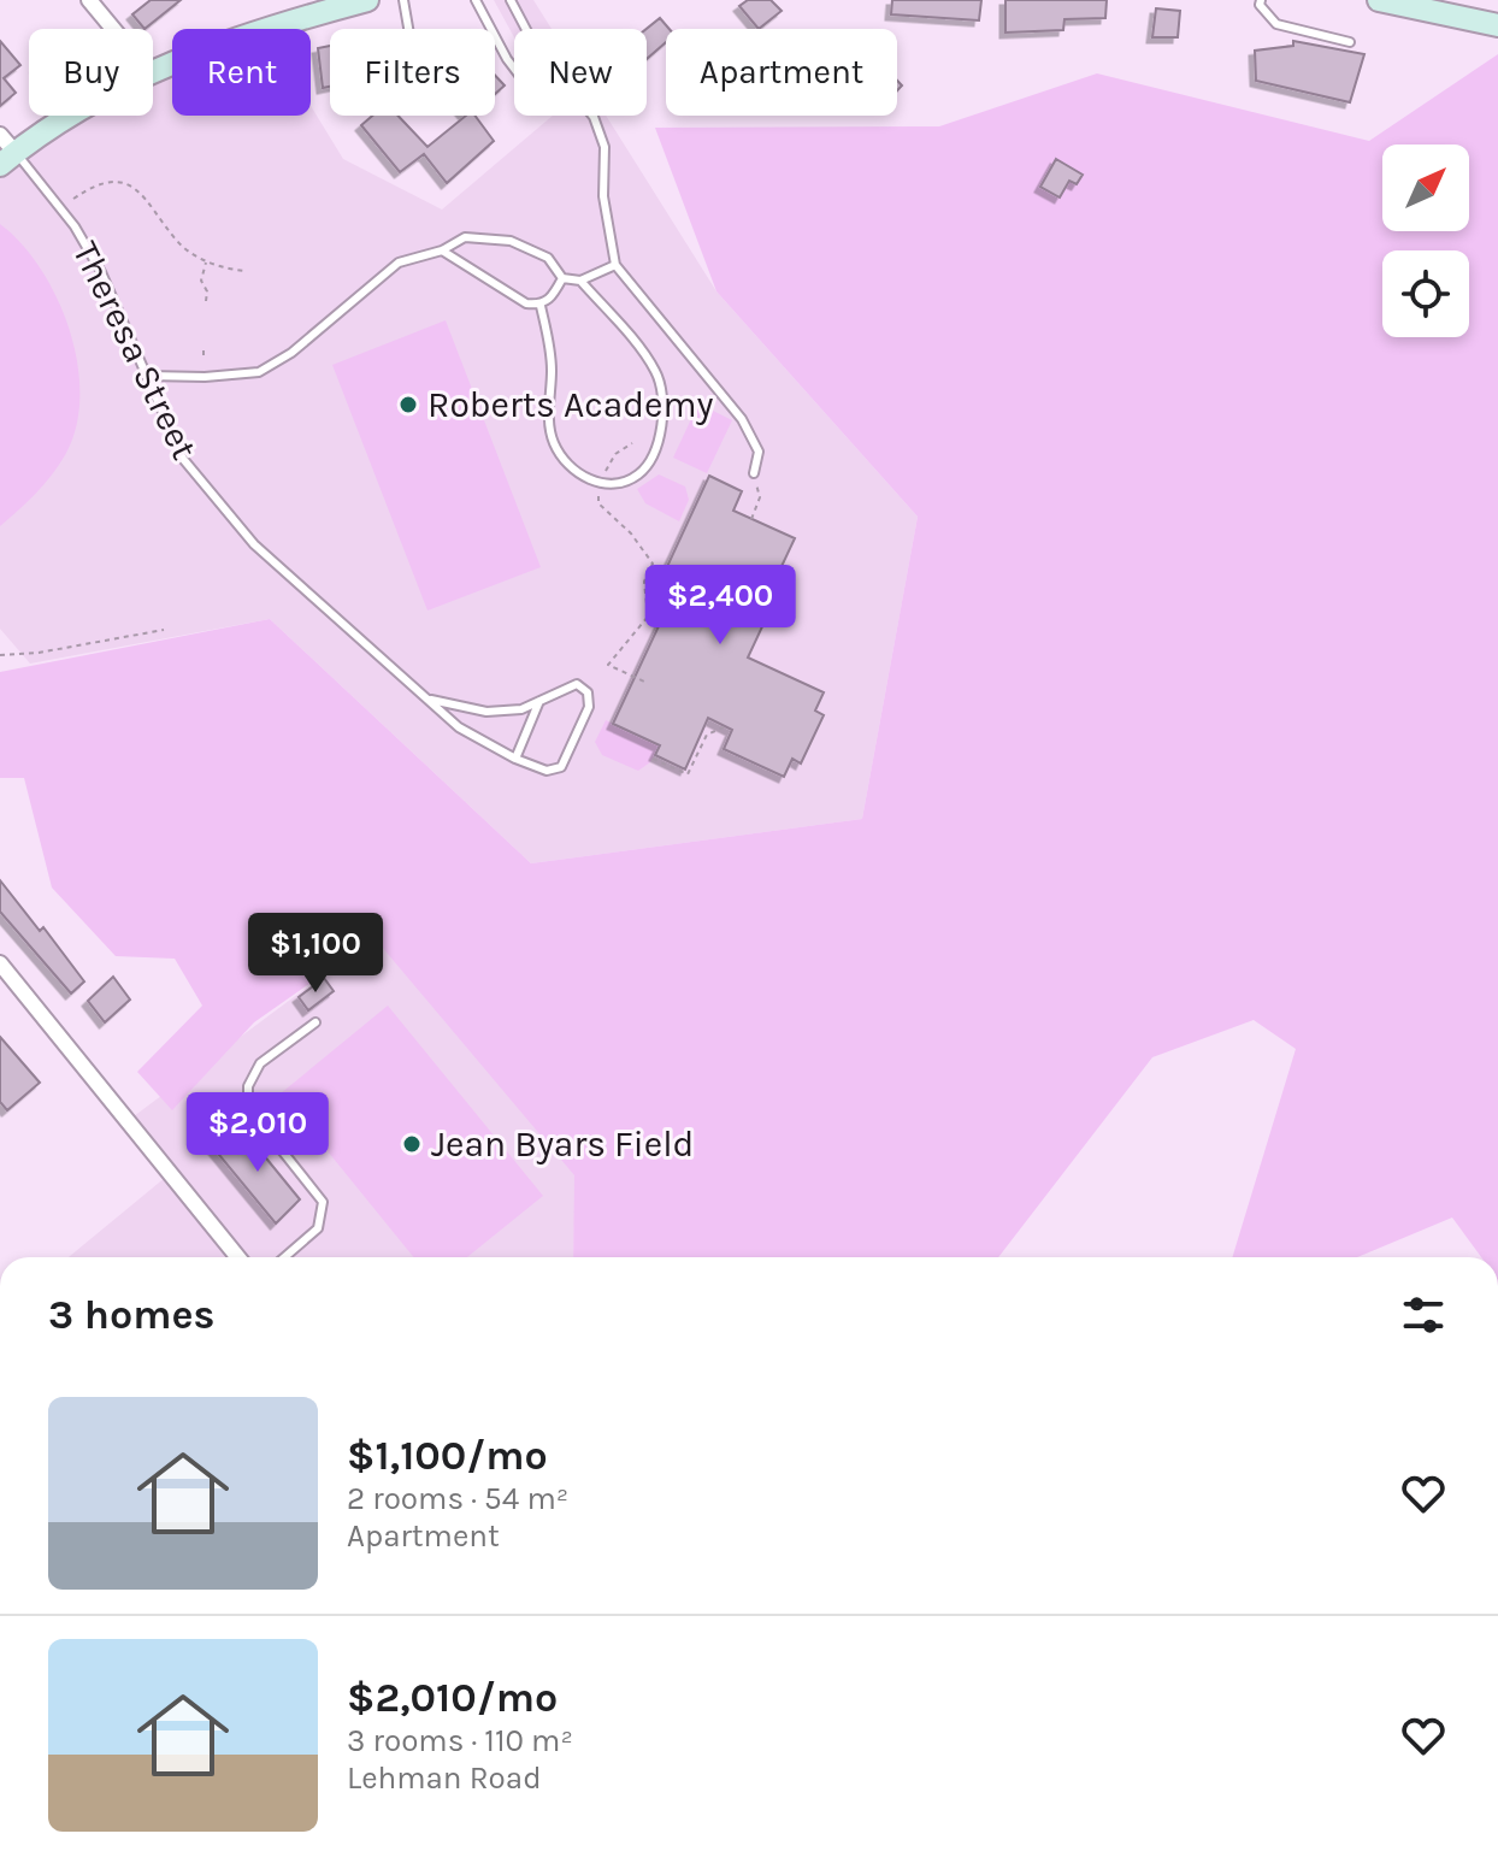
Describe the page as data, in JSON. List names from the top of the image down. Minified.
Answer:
{"streets":{"street":["Theresa Street"]},"places":["Roberts Academy","Jean Byars Field"],"north":"top right","page":{"chip":["Buy","Rent","Filters","New","Apartment"],"price":["$2,400","$1,100","$2,010"],"heading":"3 homes","list":[{"name":"$1,100/mo","note":"2 rooms · 54 m² · Apartment"},{"name":"$2,010/mo","note":"3 rooms · 110 m² · Lehman Road"}]}}
